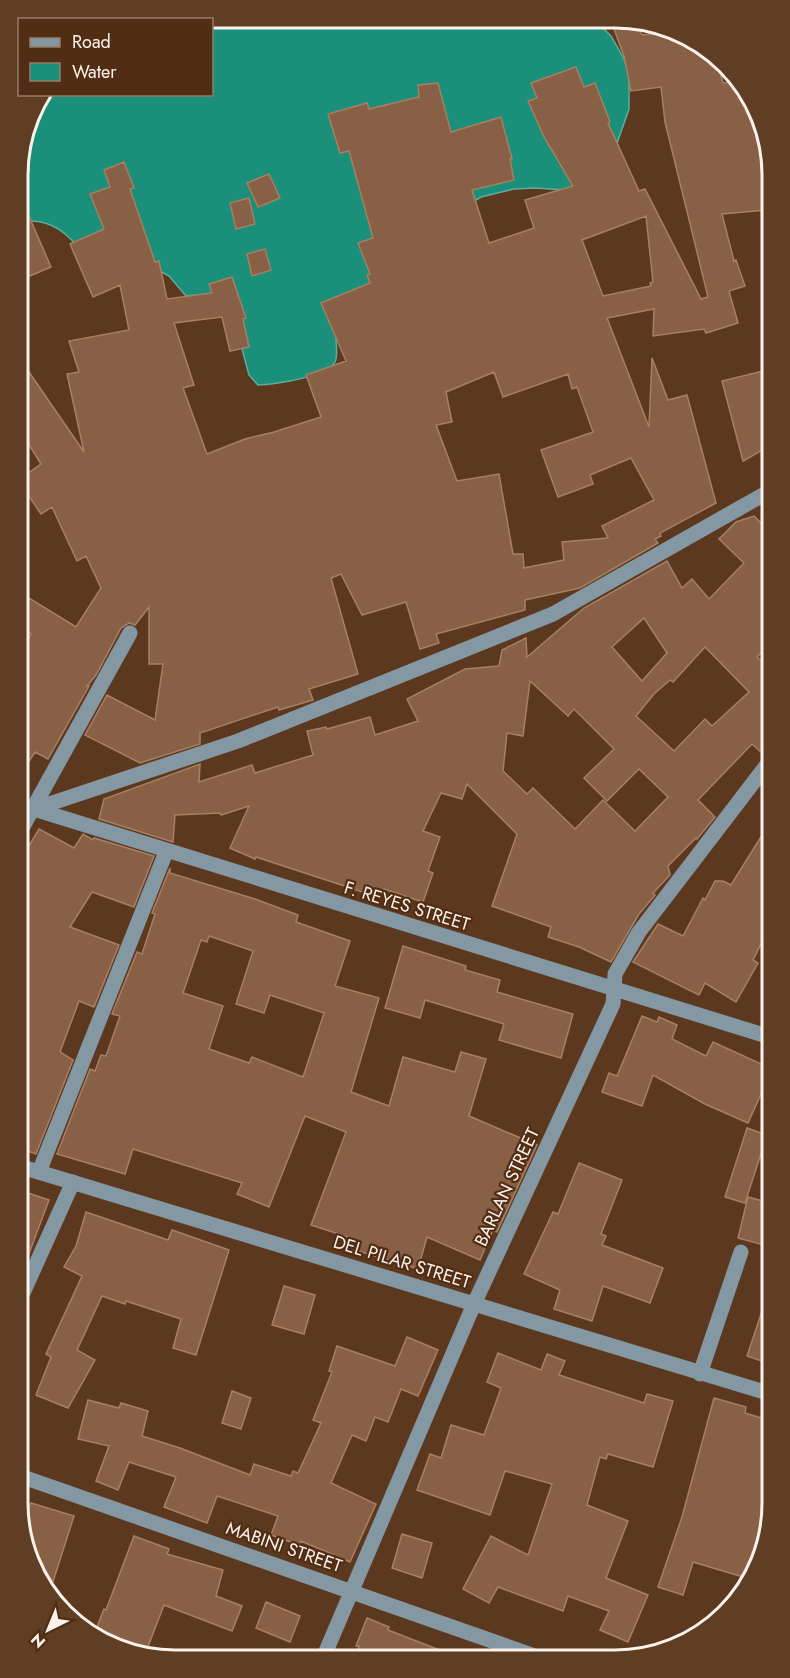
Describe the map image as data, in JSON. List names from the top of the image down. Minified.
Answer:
{"streets":{"street":["F. REYES STREET","BARLAN STREET","DEL PILAR STREET","MABINI STREET"]},"crossings":[["F. REYES STREET","BARLAN STREET"],["BARLAN STREET","DEL PILAR STREET"],["BARLAN STREET","MABINI STREET"]],"legend":["Road","Water"],"north":"bottom left"}
